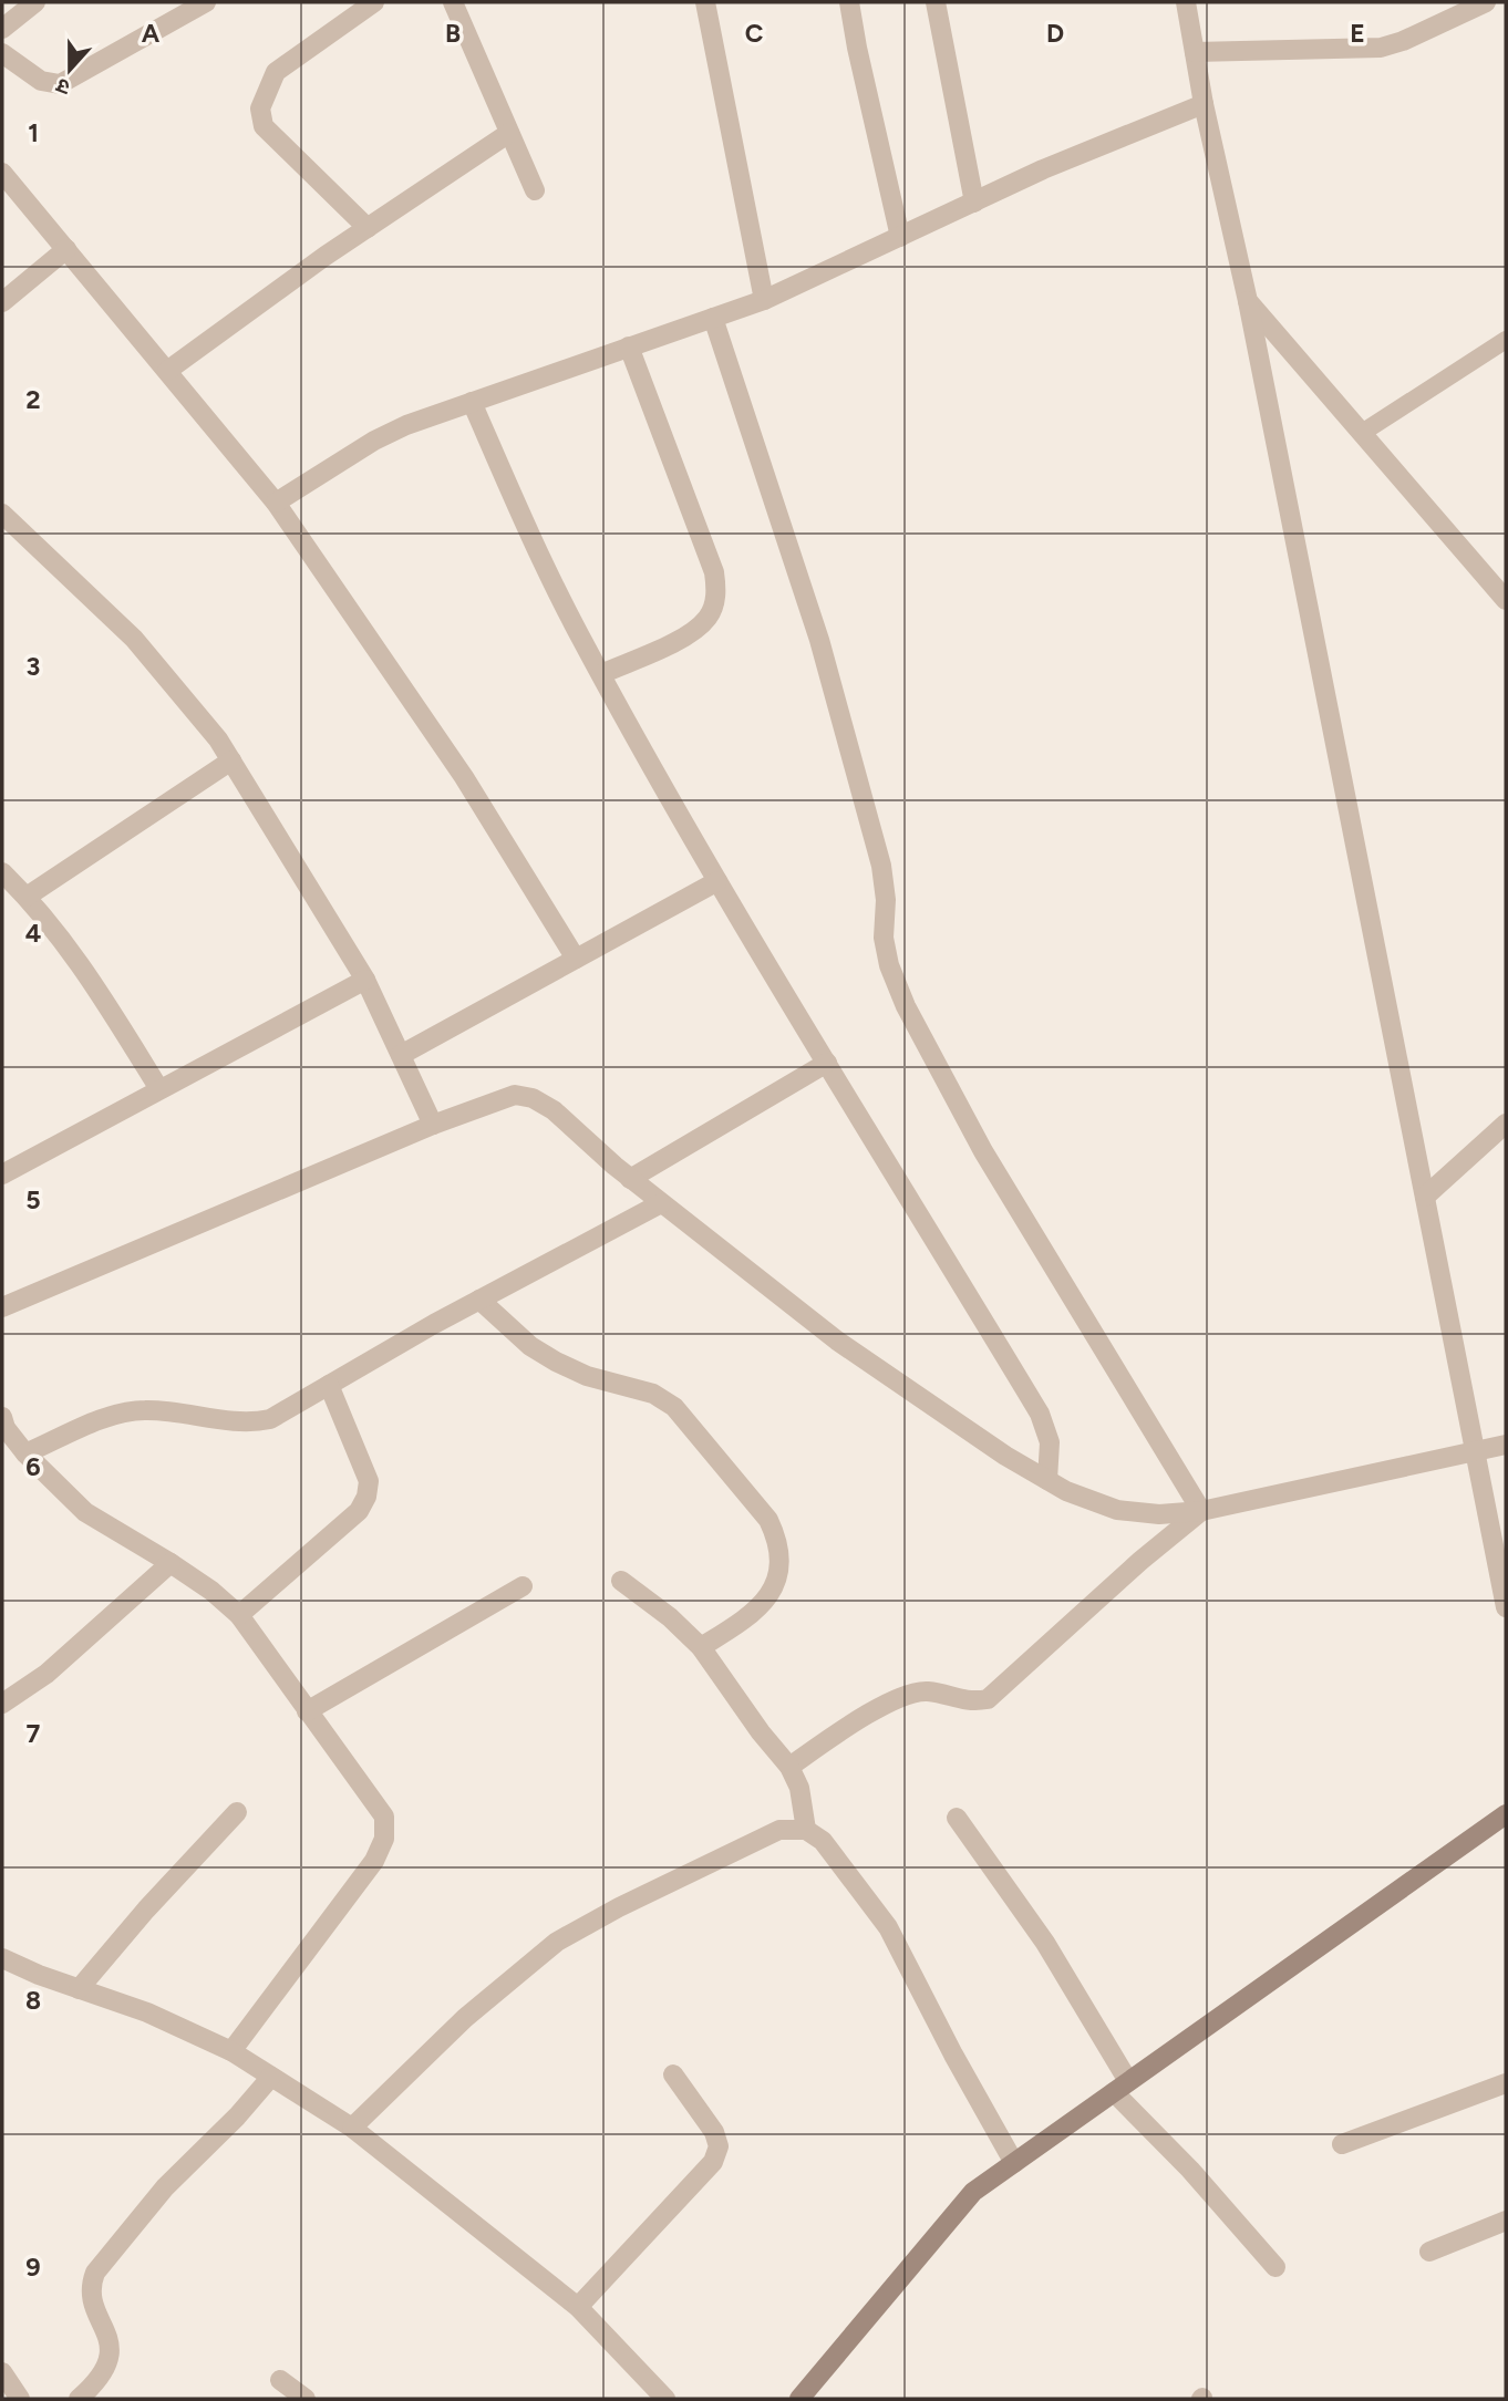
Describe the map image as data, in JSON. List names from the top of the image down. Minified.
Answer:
{"north":"bottom","grid":{"columns":["A","B","C","D","E"],"rows":["1","2","3","4","5","6","7","8","9"]}}
